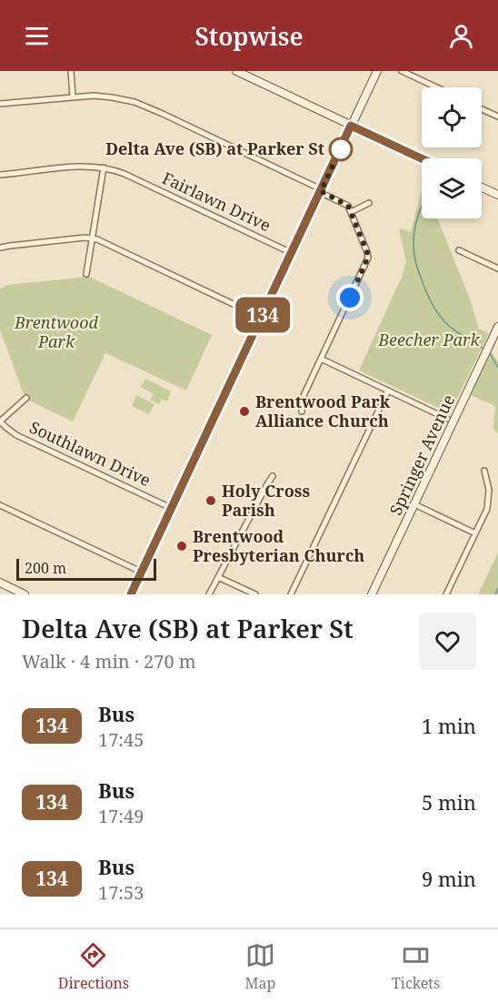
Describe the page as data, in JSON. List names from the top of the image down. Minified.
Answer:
{"streets":{"street":["Fairlawn Drive","Southlawn Drive","Springer Avenue"]},"parks":["Brentwood Park","Beecher Park"],"places":["Delta Ave (SB) at Parker St","Brentwood Park Alliance Church","Holy Cross Parish","Brentwood Presbyterian Church"],"lines":["bus line 134"],"scale_bar":"200 m","page":{"header":"Stopwise","on_map":"134","scale":"200 m","heading":["Delta Ave (SB) at Parker St","Walk · 4 min · 270 m"],"list":[{"mark":"134","name":"Bus","note":"17:45","value":"1 min"},{"mark":"134","name":"Bus","note":"17:49","value":"5 min"},{"mark":"134","name":"Bus","note":"17:53","value":"9 min"}],"tabs":["Directions","Map","Tickets"]}}
